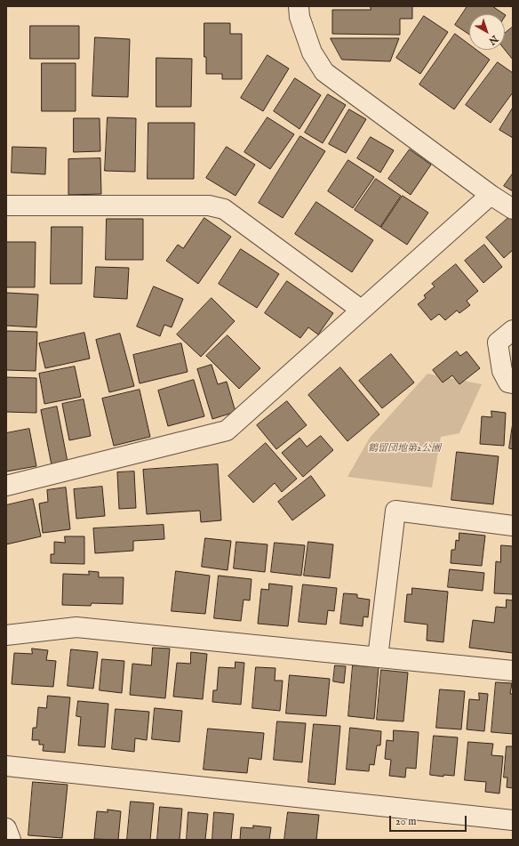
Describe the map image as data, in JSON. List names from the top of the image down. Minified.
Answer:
{"parks":["鶴留団地第2公園"],"scale_bar":"20 m","north":"bottom right"}
